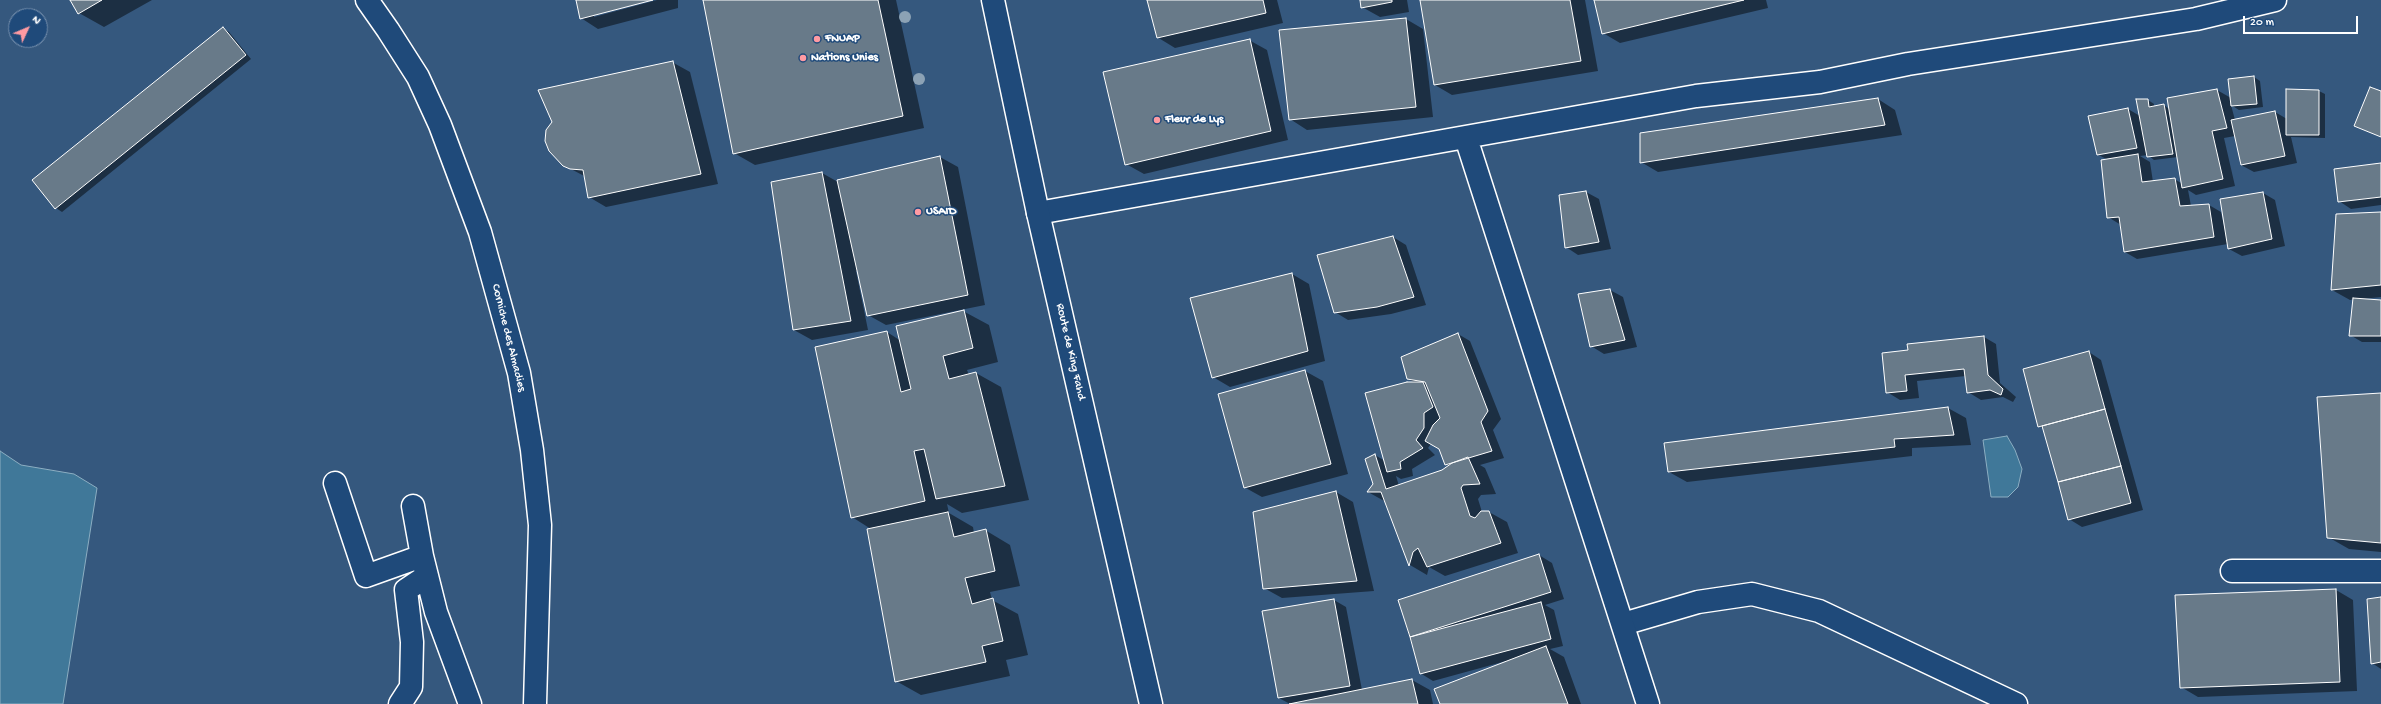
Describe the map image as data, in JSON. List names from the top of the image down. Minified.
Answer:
{"streets":{"street":["Corniche des Almadies","Route de King Fahd"]},"places":["FNUAP","Nations Unies","Fleur de Lys","USAID"],"scale_bar":"20 m","north":"top right"}
